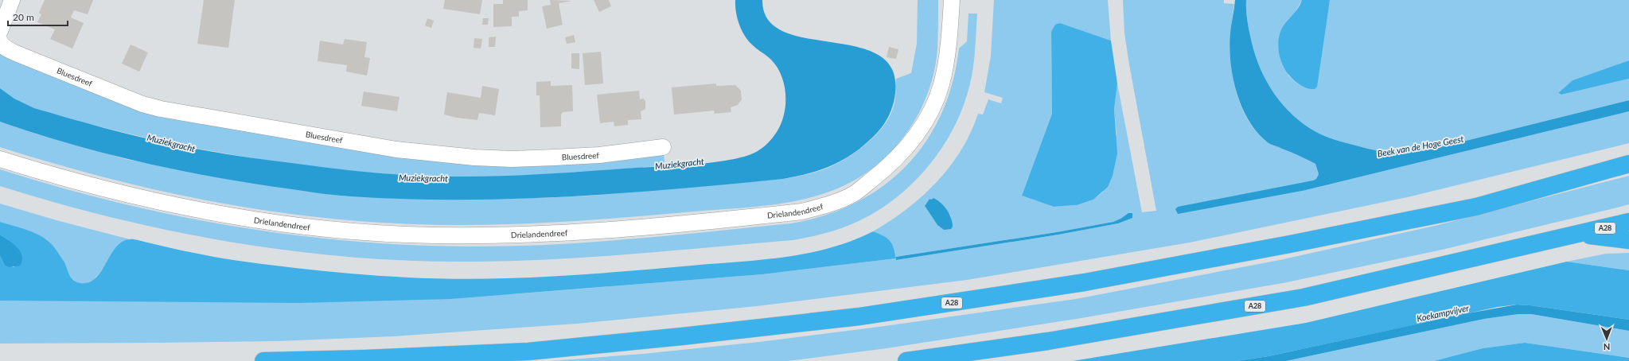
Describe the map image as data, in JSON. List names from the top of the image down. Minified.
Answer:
{"streets":{"highway":["A28"],"street":["Bluesdreef","Drielandendreef"]},"water":["Muziekgracht","Beek van de Hoge Geest","Koekampvijver"],"scale_bar":"20 m","north":"bottom"}
